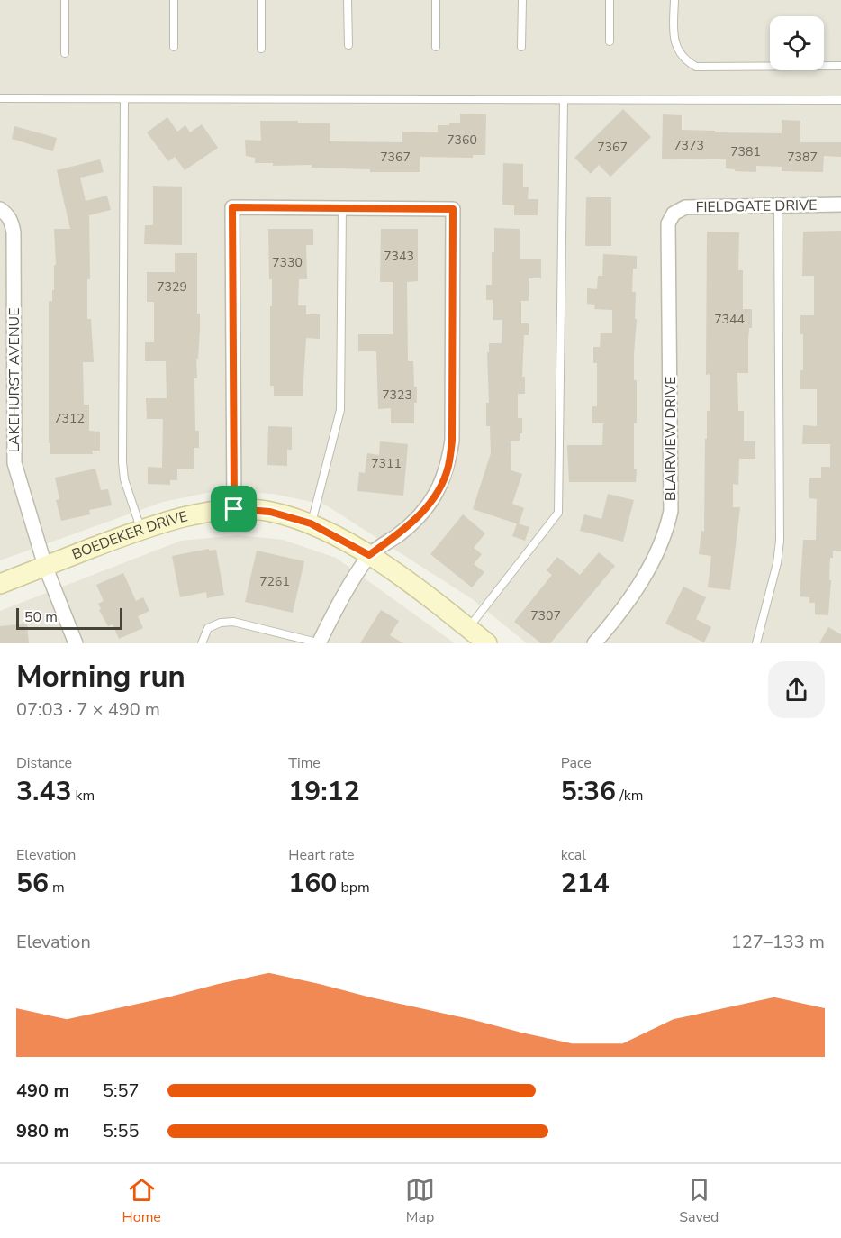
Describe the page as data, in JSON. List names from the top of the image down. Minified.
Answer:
{"streets":{"street":["FIELDGATE DRIVE","LAKEHURST AVENUE","BLAIRVIEW DRIVE","BOEDEKER DRIVE"]},"crossings":[["FIELDGATE DRIVE","BLAIRVIEW DRIVE"],["LAKEHURST AVENUE","BOEDEKER DRIVE"]],"house_numbers":["7360","7373","7367","7381","7367","7387","7343","7330","7329","7344","7323","7312","7311","7261","7307"],"scale_bar":"50 m","page":{"scale":"50 m","heading":["Morning run","07:03 · 7 × 490 m"],"stats":[["Distance","3.43 km"],["Time","19:12"],["Pace","5:36 /km"],["Elevation","56 m"],["Heart rate","160 bpm"],["kcal","214"]],"chart":["Elevation","127–133 m"],"list":[{"name":"490 m","note":"5:57"},{"name":"980 m","note":"5:55"}],"tabs":["Home","Map","Saved"]}}
